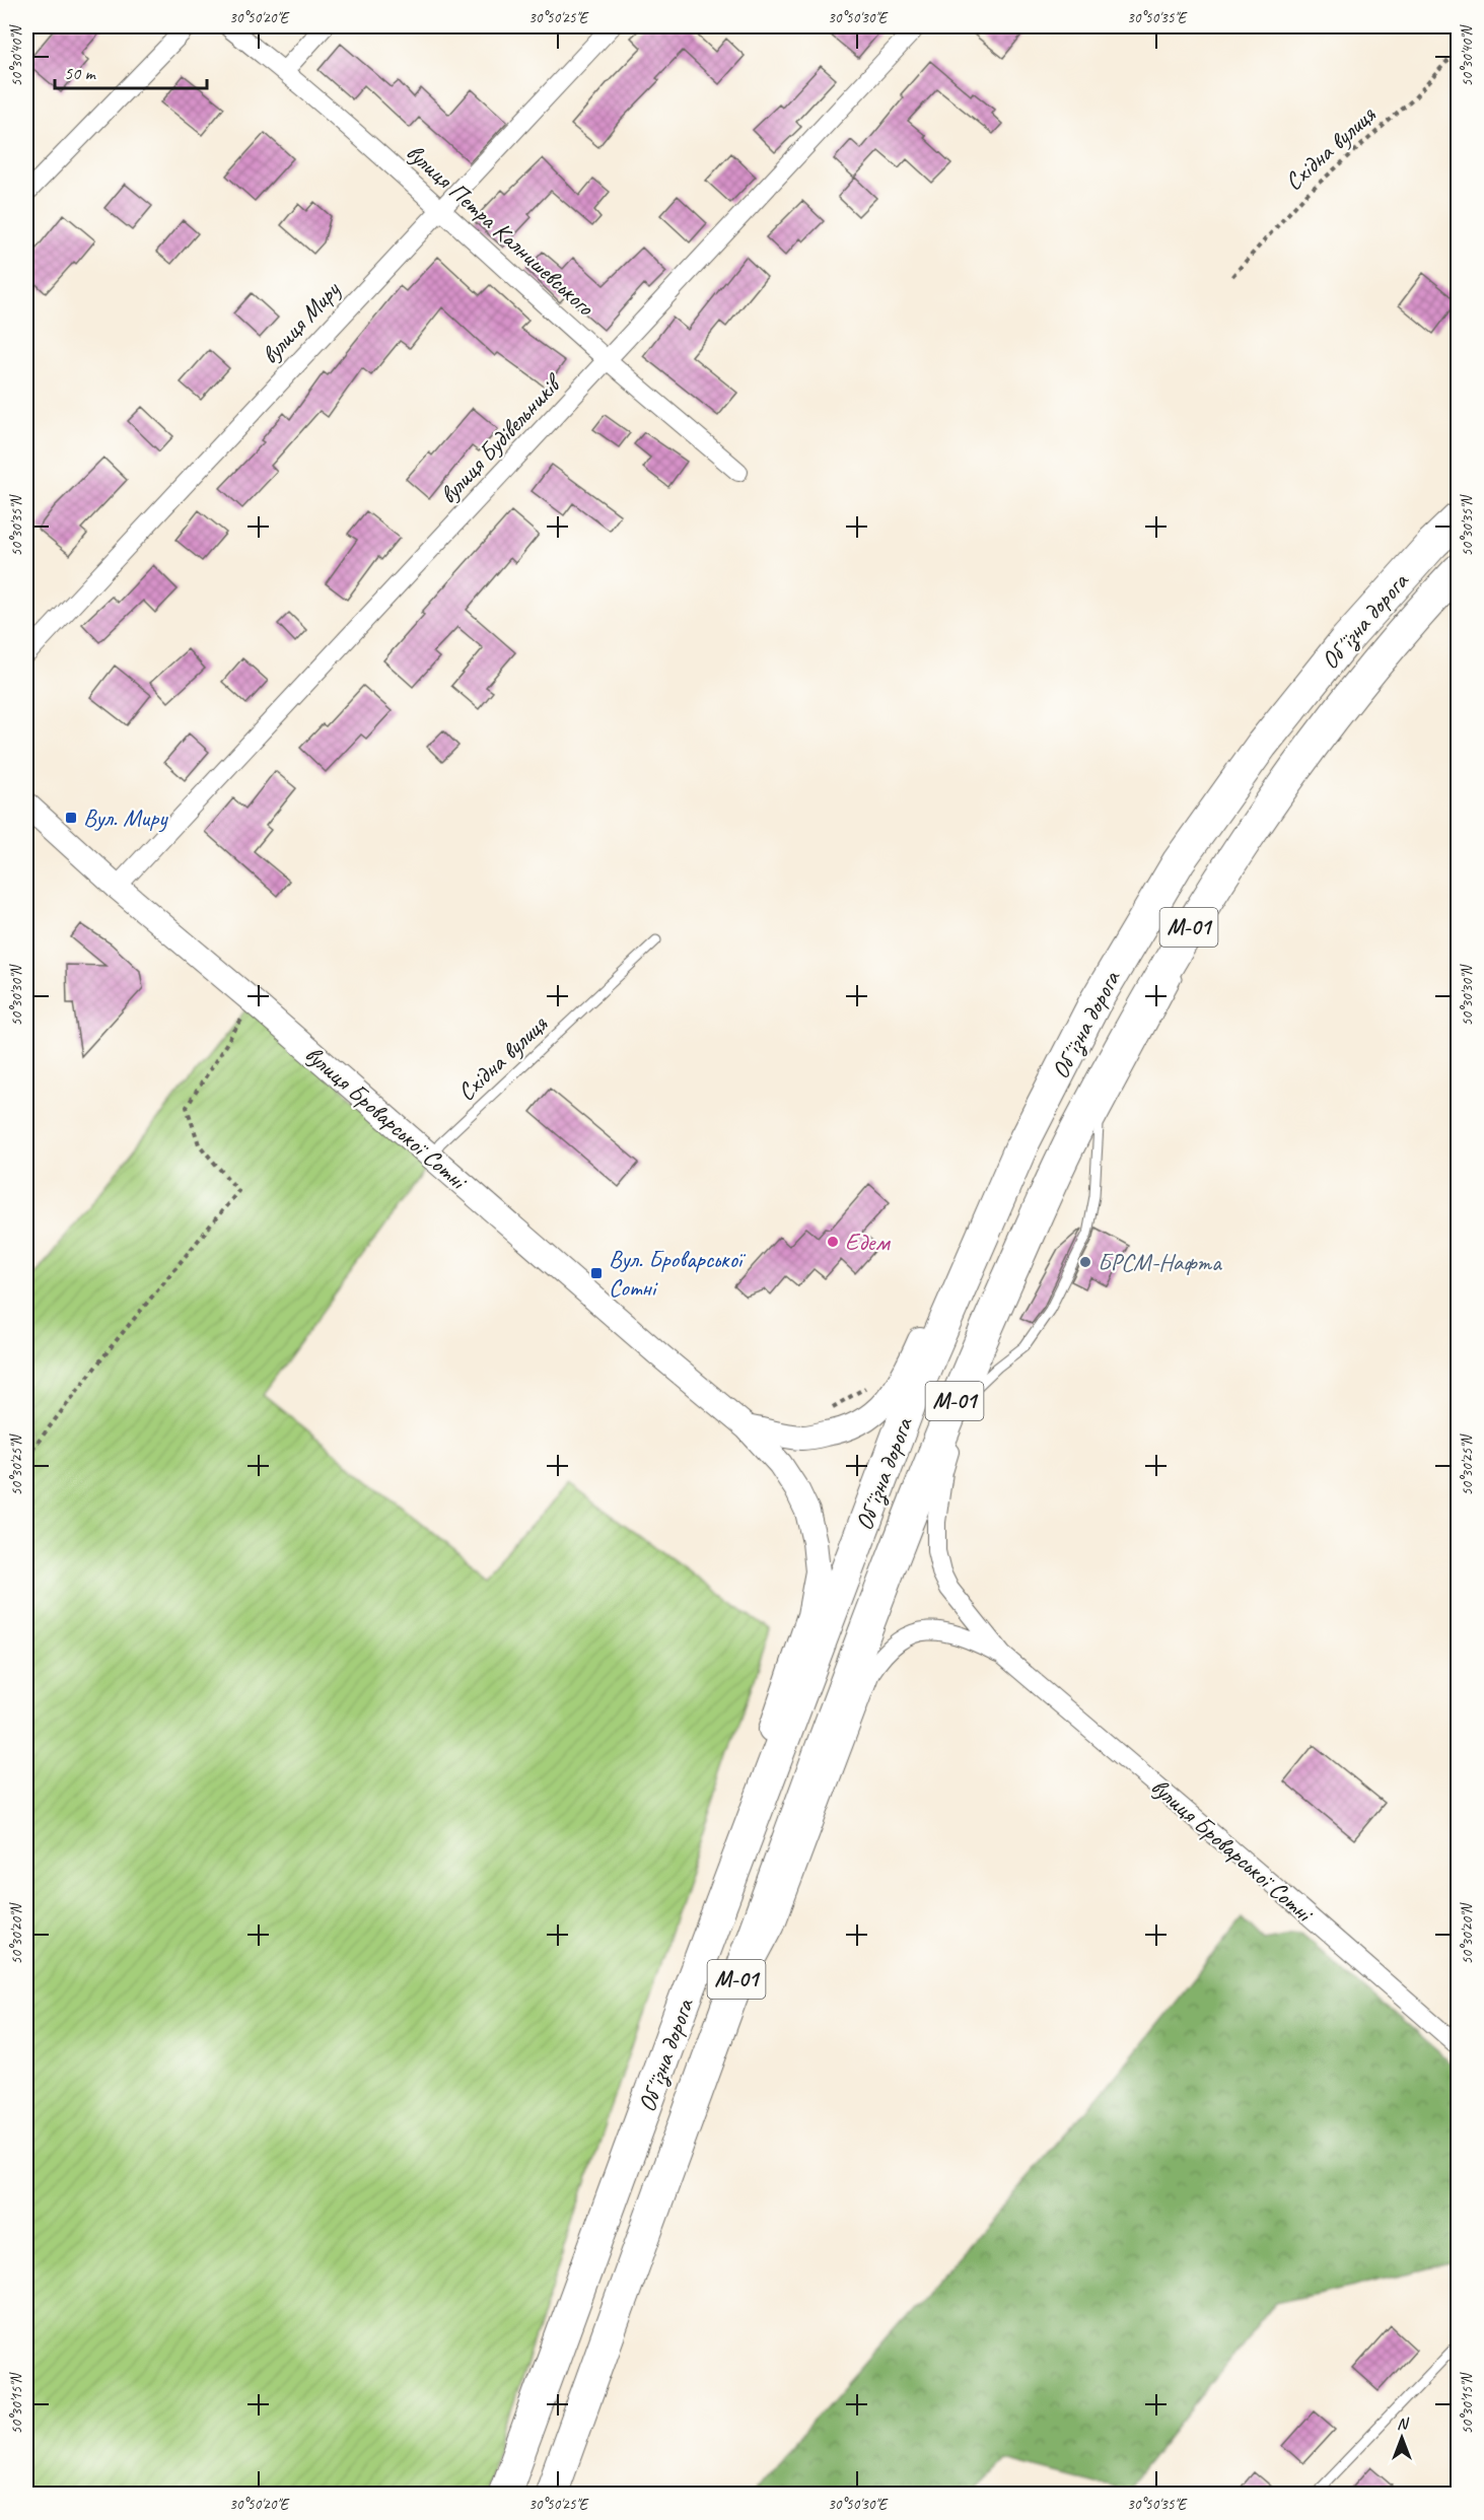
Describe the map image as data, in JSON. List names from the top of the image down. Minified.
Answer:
{"streets":{"highway":["Обʼїзна дорога","М-01"],"street":["вулиця Петра Калнишевського","вулиця Миру","вулиця Будівельників","вулиця Броварської Сотні"],"lane":["Східна вулиця"]},"crossings":[["Східна вулиця","вулиця Броварської Сотні"],["вулиця Петра Калнишевського","вулиця Миру"],["вулиця Петра Калнишевського","вулиця Будівельників"],["вулиця Будівельників","вулиця Броварської Сотні"],["Обʼїзна дорога","вулиця Броварської Сотні"]],"places":{"transit":["Вул. Миру","Вул. Броварської Cотні"],"other":["Едем","БРСМ-Нафта"]},"scale_bar":"50 m","north":"top","coordinates":["30°50'20\"E","30°50'25\"E","30°50'30\"E","30°50'35\"E","50°30'40\"N","50°30'35\"N","50°30'30\"N","50°30'25\"N","50°30'20\"N","50°30'15\"N"]}
